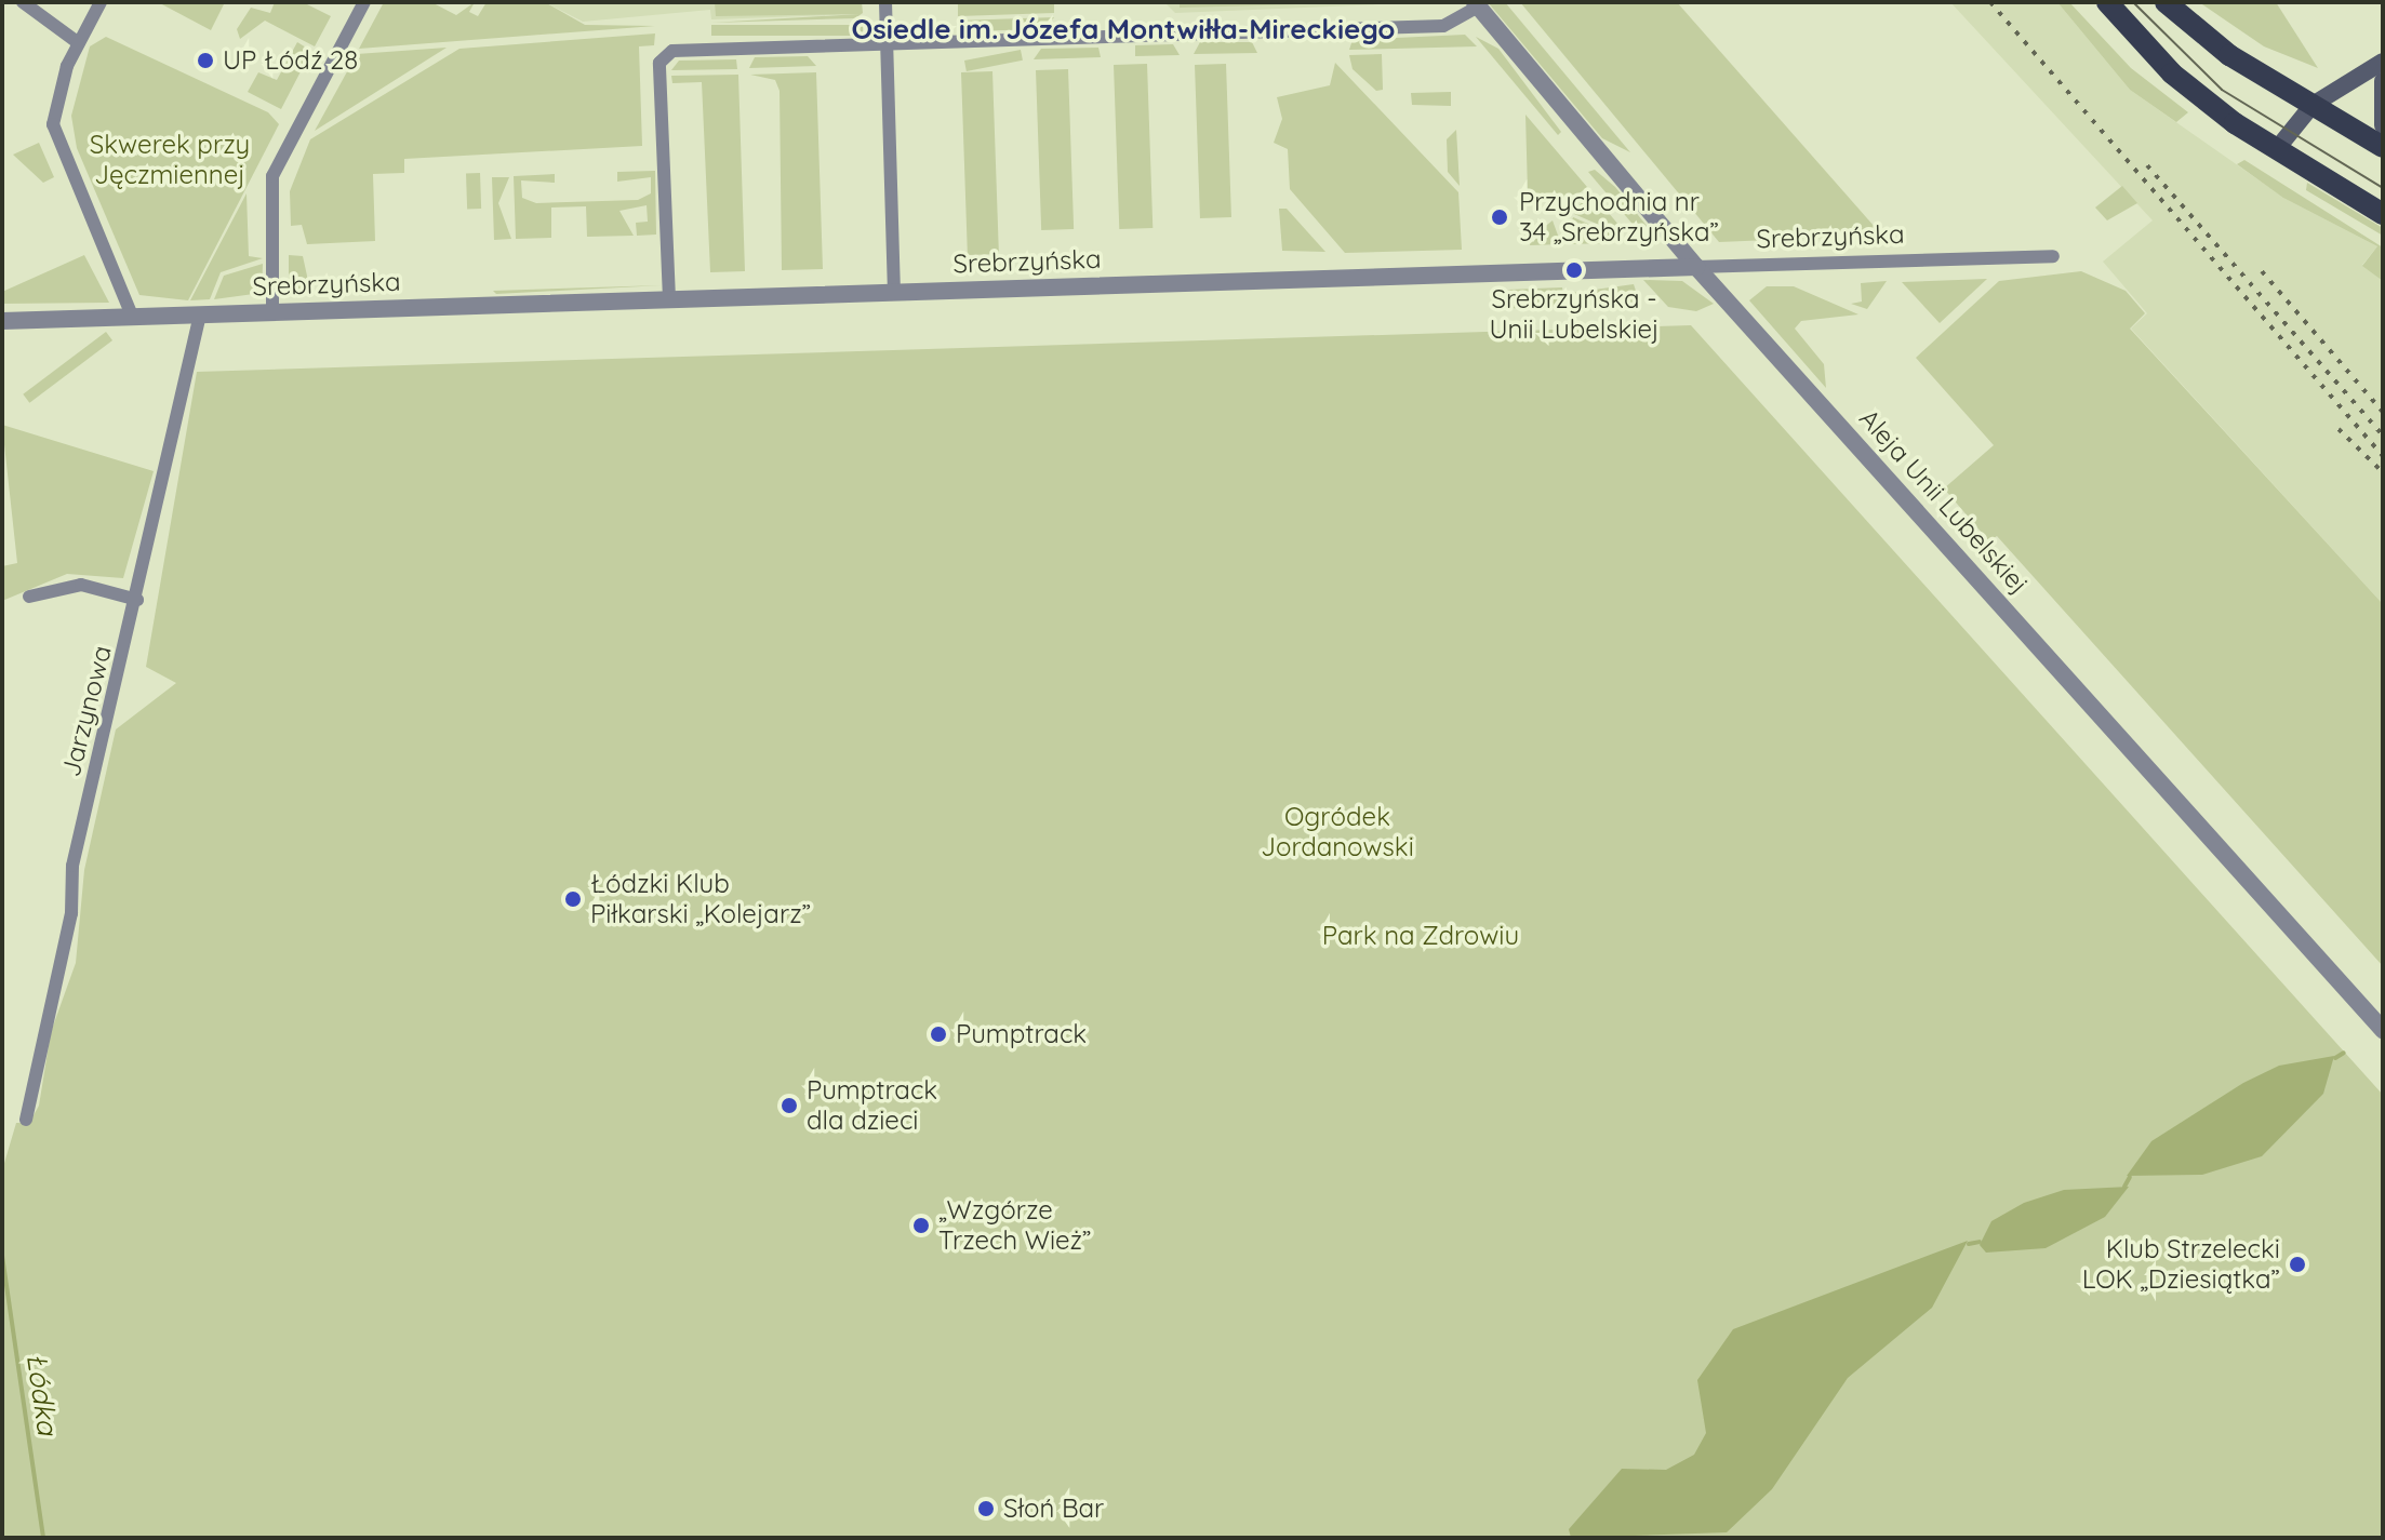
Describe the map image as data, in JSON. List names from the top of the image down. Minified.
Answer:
{"streets":{"street":["Srebrzyńska","Aleja Unii Lubelskiej","Jarzynowa"]},"crossings":[["Srebrzyńska","Aleja Unii Lubelskiej"],["Srebrzyńska","Jarzynowa"]],"districts":["Osiedle im. Józefa Montwiłła-Mireckiego"],"water":["Łódka"],"parks":["Skwerek przy Jęczmiennej","Ogródek Jordanowski","Park na Zdrowiu"],"places":["UP Łódź 28","Przychodnia nr 34 „Srebrzyńska”","Srebrzyńska - Unii Lubelskiej","Łódzki Klub Piłkarski „Kolejarz”","Pumptrack","Pumptrack dla dzieci","„Wzgórze Trzech Wież”","Klub Strzelecki LOK „Dziesiątka”","Słoń Bar"]}
